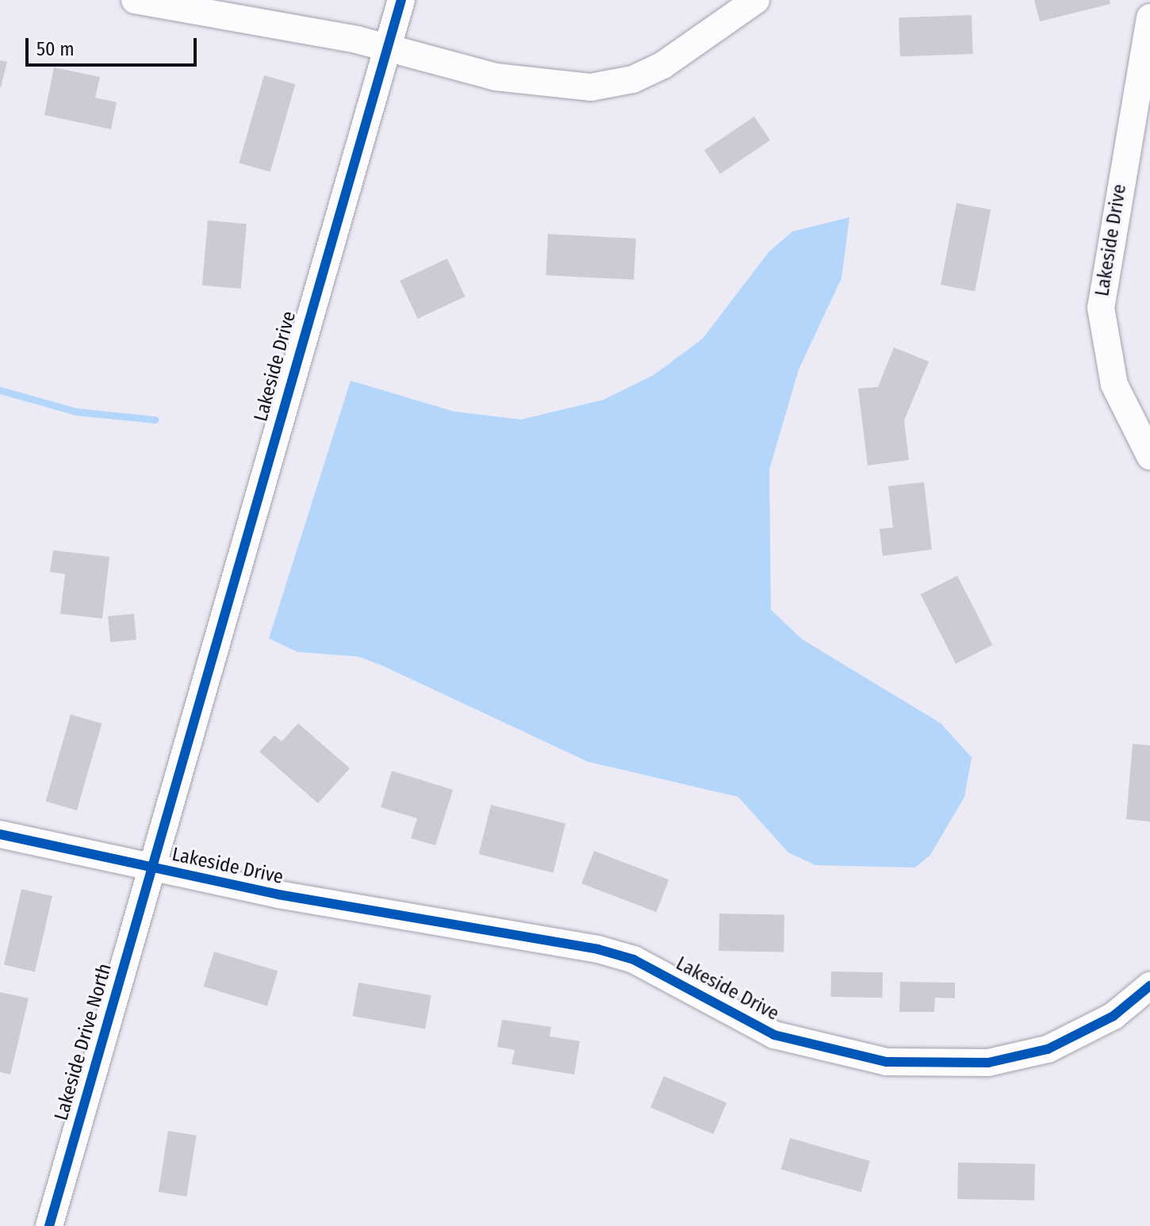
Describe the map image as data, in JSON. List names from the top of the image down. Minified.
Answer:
{"streets":{"street":["Lakeside Drive","Lakeside Drive North"]},"crossings":[["Lakeside Drive","Lakeside Drive North"]],"scale_bar":"50 m"}
